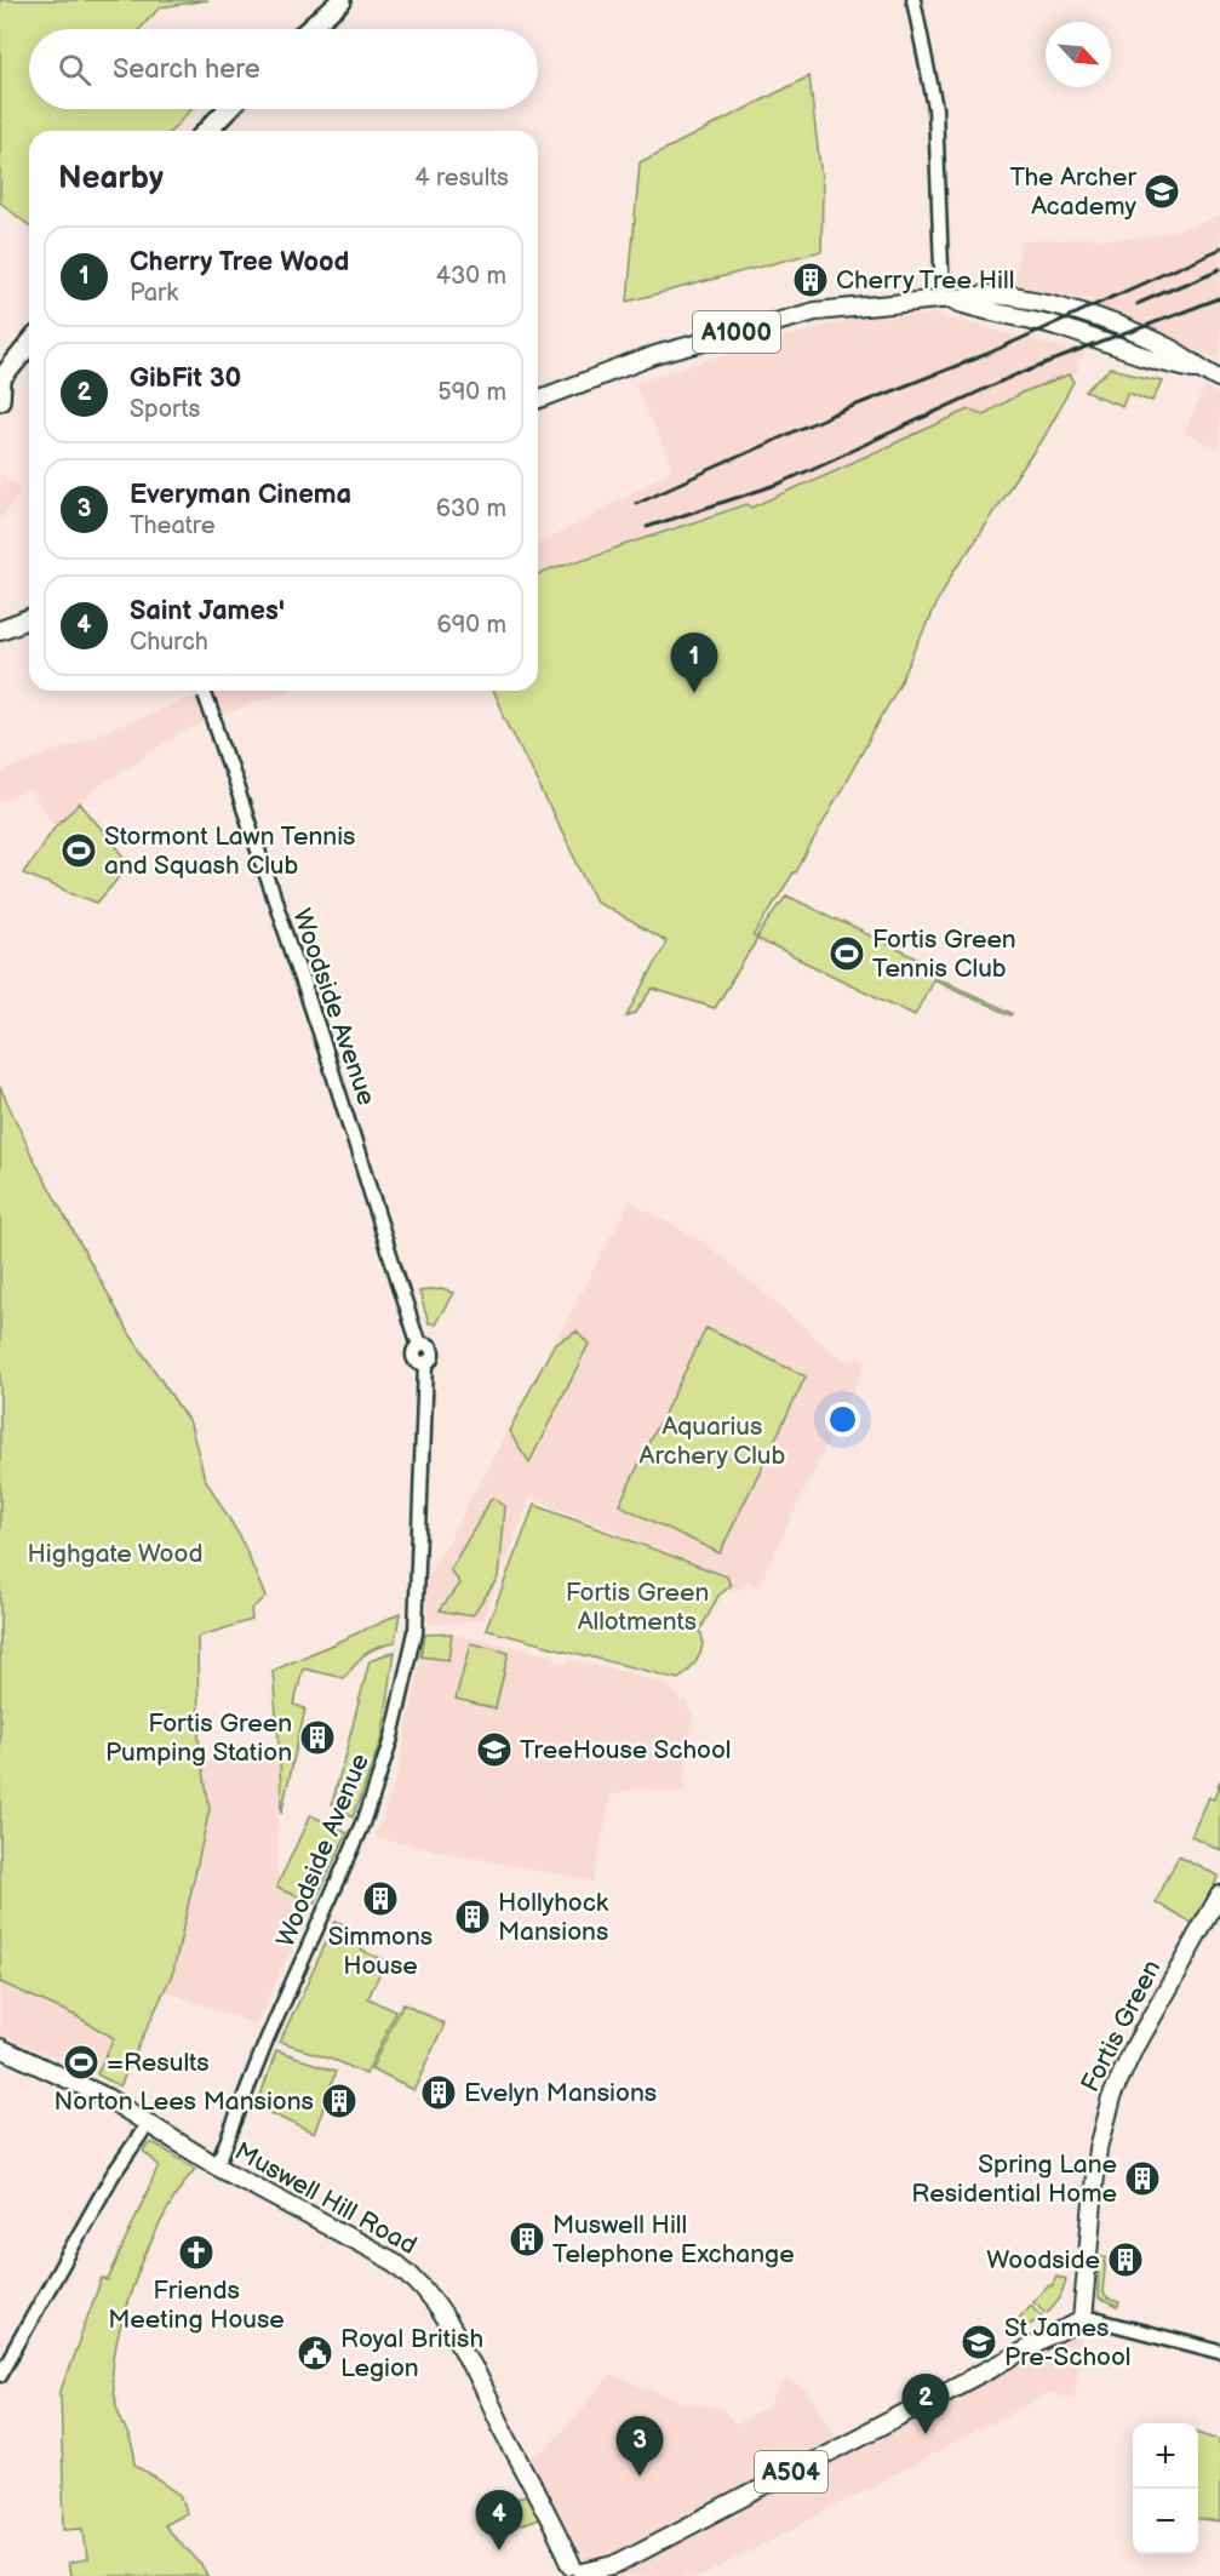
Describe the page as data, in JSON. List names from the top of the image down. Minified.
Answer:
{"streets":{"main road":["A1000","Fortis Green","Muswell Hill Road","A504"],"street":["Woodside Avenue"]},"crossings":[["Woodside Avenue","Muswell Hill Road"],["Fortis Green","A504"],["Muswell Hill Road","A504"]],"parks":["Aquarius Archery Club","Highgate Wood","Fortis Green Allotments"],"places":{"school or university":["The Archer Academy","TreeHouse School","St James Pre-School"],"building":["Cherry Tree Hill","Fortis Green Pumping Station","Simmons House","Hollyhock Mansions","Evelyn Mansions","Norton Lees Mansions","Spring Lane Residential Home","Muswell Hill Telephone Exchange","Woodside"],"sports":["Stormont Lawn Tennis and Squash Club","Fortis Green Tennis Club","=Results"],"church":["Friends Meeting House"],"public building":["Royal British Legion"]},"north":"bottom right","page":{"search":"Search here","heading":["Nearby","4 results"],"list":[{"mark":"1","name":"Cherry Tree Wood","note":"Park","value":"430 m"},{"mark":"2","name":"GibFit 30","note":"Sports","value":"590 m"},{"mark":"3","name":"Everyman Cinema","note":"Theatre","value":"630 m"},{"mark":"4","name":"Saint James'","note":"Church","value":"690 m"}],"pins":["1","2","3","4"],"map_buttons":["+","−"]}}
